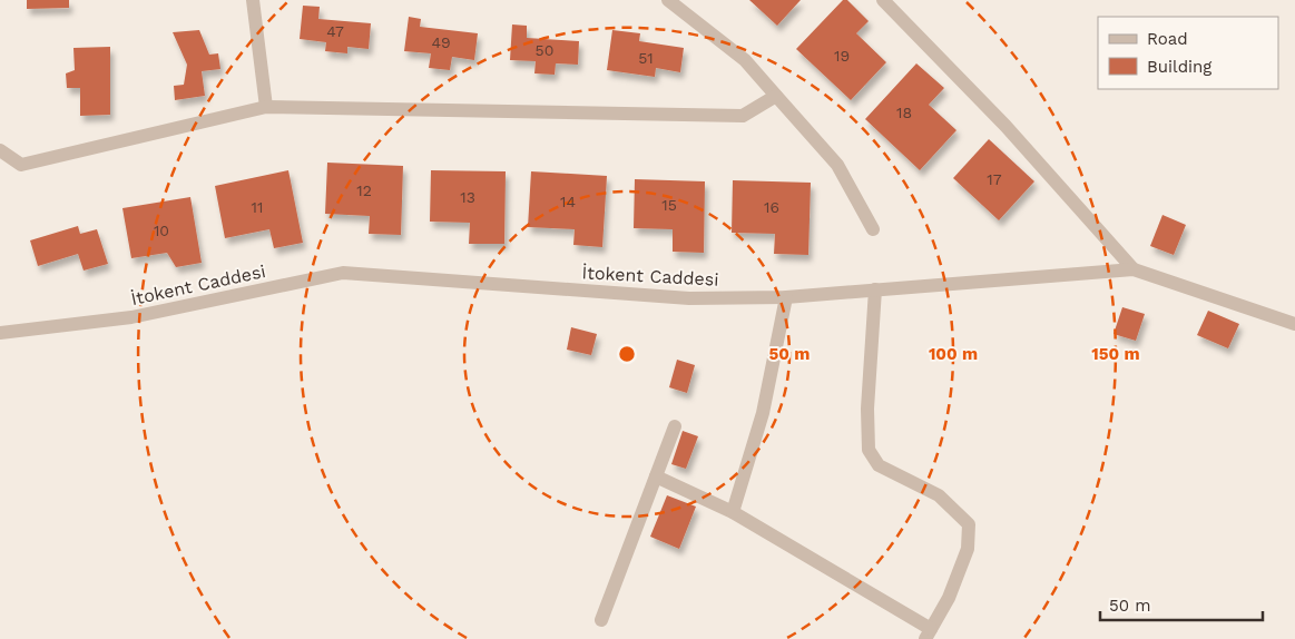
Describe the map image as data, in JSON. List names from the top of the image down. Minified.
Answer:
{"streets":{"street":["İtokent Caddesi"]},"house_numbers":["47","49","50","19","51","18","17","12","13","14","15","11","16","10"],"legend":["Road","Building"],"scale_bar":"50 m","rings":["50 m","100 m","150 m"]}
